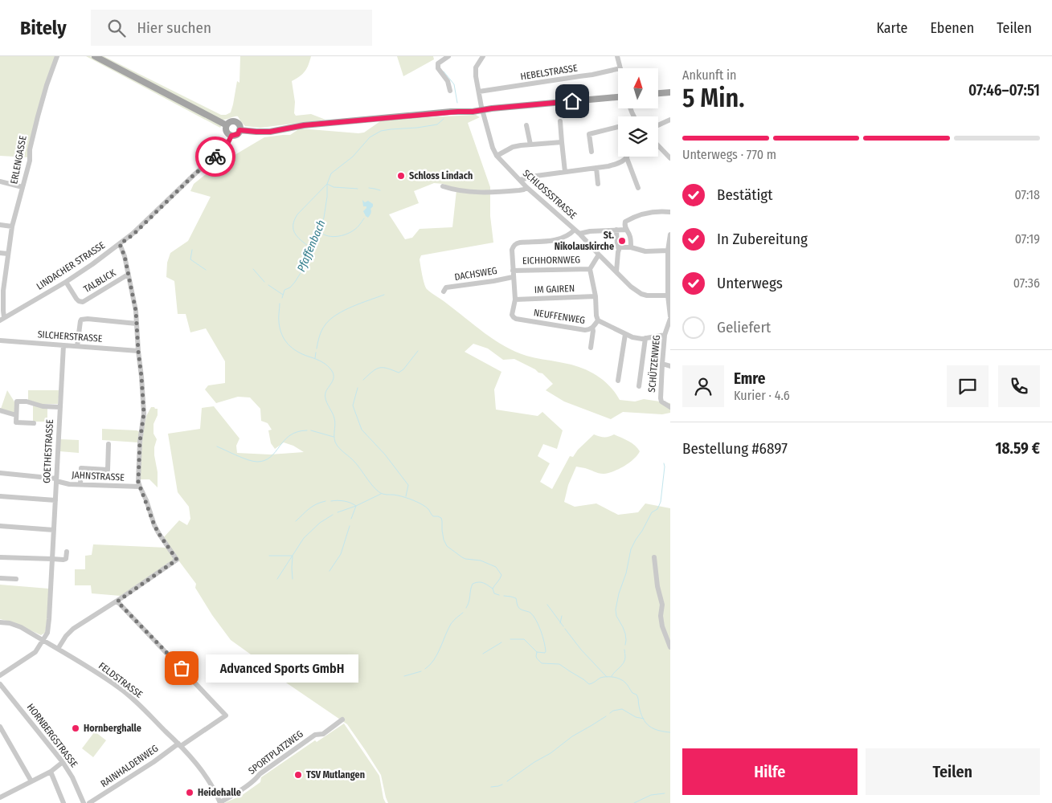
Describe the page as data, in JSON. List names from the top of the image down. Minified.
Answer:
{"streets":{"street":["HEBELSTRASSE","ERLENGASSE","SCHLOSSSTRASSE","EICHHORNWEG","LINDACHER STRASSE","DACHSWEG","TALBLICK","IM GAIREN","NEUFFENWEG","SILCHERSTRASSE","SCHÜTZENWEG","GOETHESTRASSE","JAHNSTRASSE","FELDSTRASSE","HORNBERGSTRASSE","SPORTPLATZWEG","RAINHALDENWEG"]},"crossings":[["HEBELSTRASSE","SCHLOSSSTRASSE"],["ERLENGASSE","LINDACHER STRASSE"],["LINDACHER STRASSE","TALBLICK"],["IM GAIREN","NEUFFENWEG"],["SILCHERSTRASSE","GOETHESTRASSE"],["GOETHESTRASSE","JAHNSTRASSE"],["GOETHESTRASSE","FELDSTRASSE"],["FELDSTRASSE","SPORTPLATZWEG"],["FELDSTRASSE","RAINHALDENWEG"]],"water":["Pfaffenbach"],"places":["Schloss Lindach","St. Nikolauskirche","Advanced Sports GmbH","Hornberghalle","TSV Mutlangen","Heidehalle"],"north":"top","page":{"header":"Bitely","search":"Hier suchen","nav":["Karte","Ebenen","Teilen"],"heading":["5 Min.","Ankunft in","07:46–07:51"],"panel":["Emre","Kurier · 4.6","Bestellung #6897","18.59 €"],"bar":"Unterwegs · 770 m","list":[["Bestätigt","07:18"],["In Zubereitung","07:19"],["Unterwegs","07:36"],"Geliefert"],"bubble":"Advanced Sports GmbH","buttons":["Hilfe","Teilen"]}}
